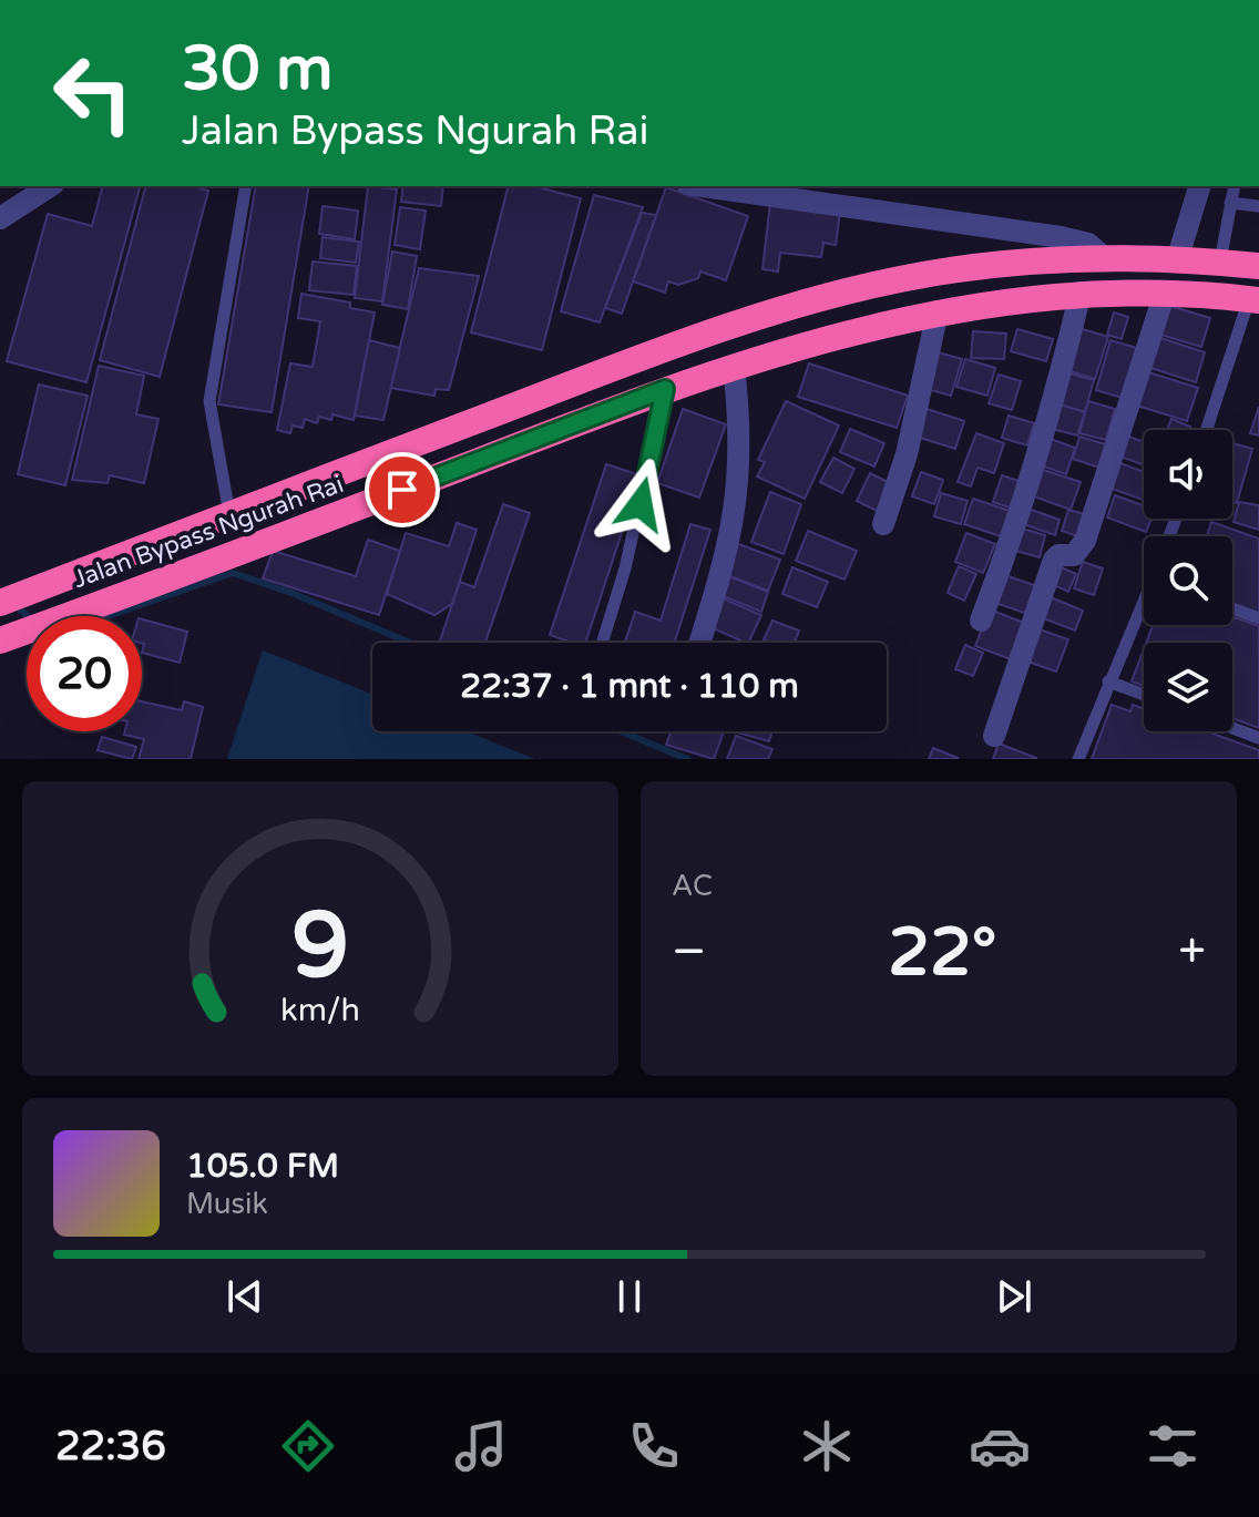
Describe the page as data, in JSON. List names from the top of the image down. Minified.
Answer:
{"streets":{"highway":["Jalan Bypass Ngurah Rai"]},"page":{"turn":["30 m","Jalan Bypass Ngurah Rai"],"limit":"20","trip":"22:37 · 1 mnt · 110 m","tile":"AC","heat":["−","22°","+"],"song":["105.0 FM","Musik"],"tabs":"22:36","gauge":["9","km/h"]}}
